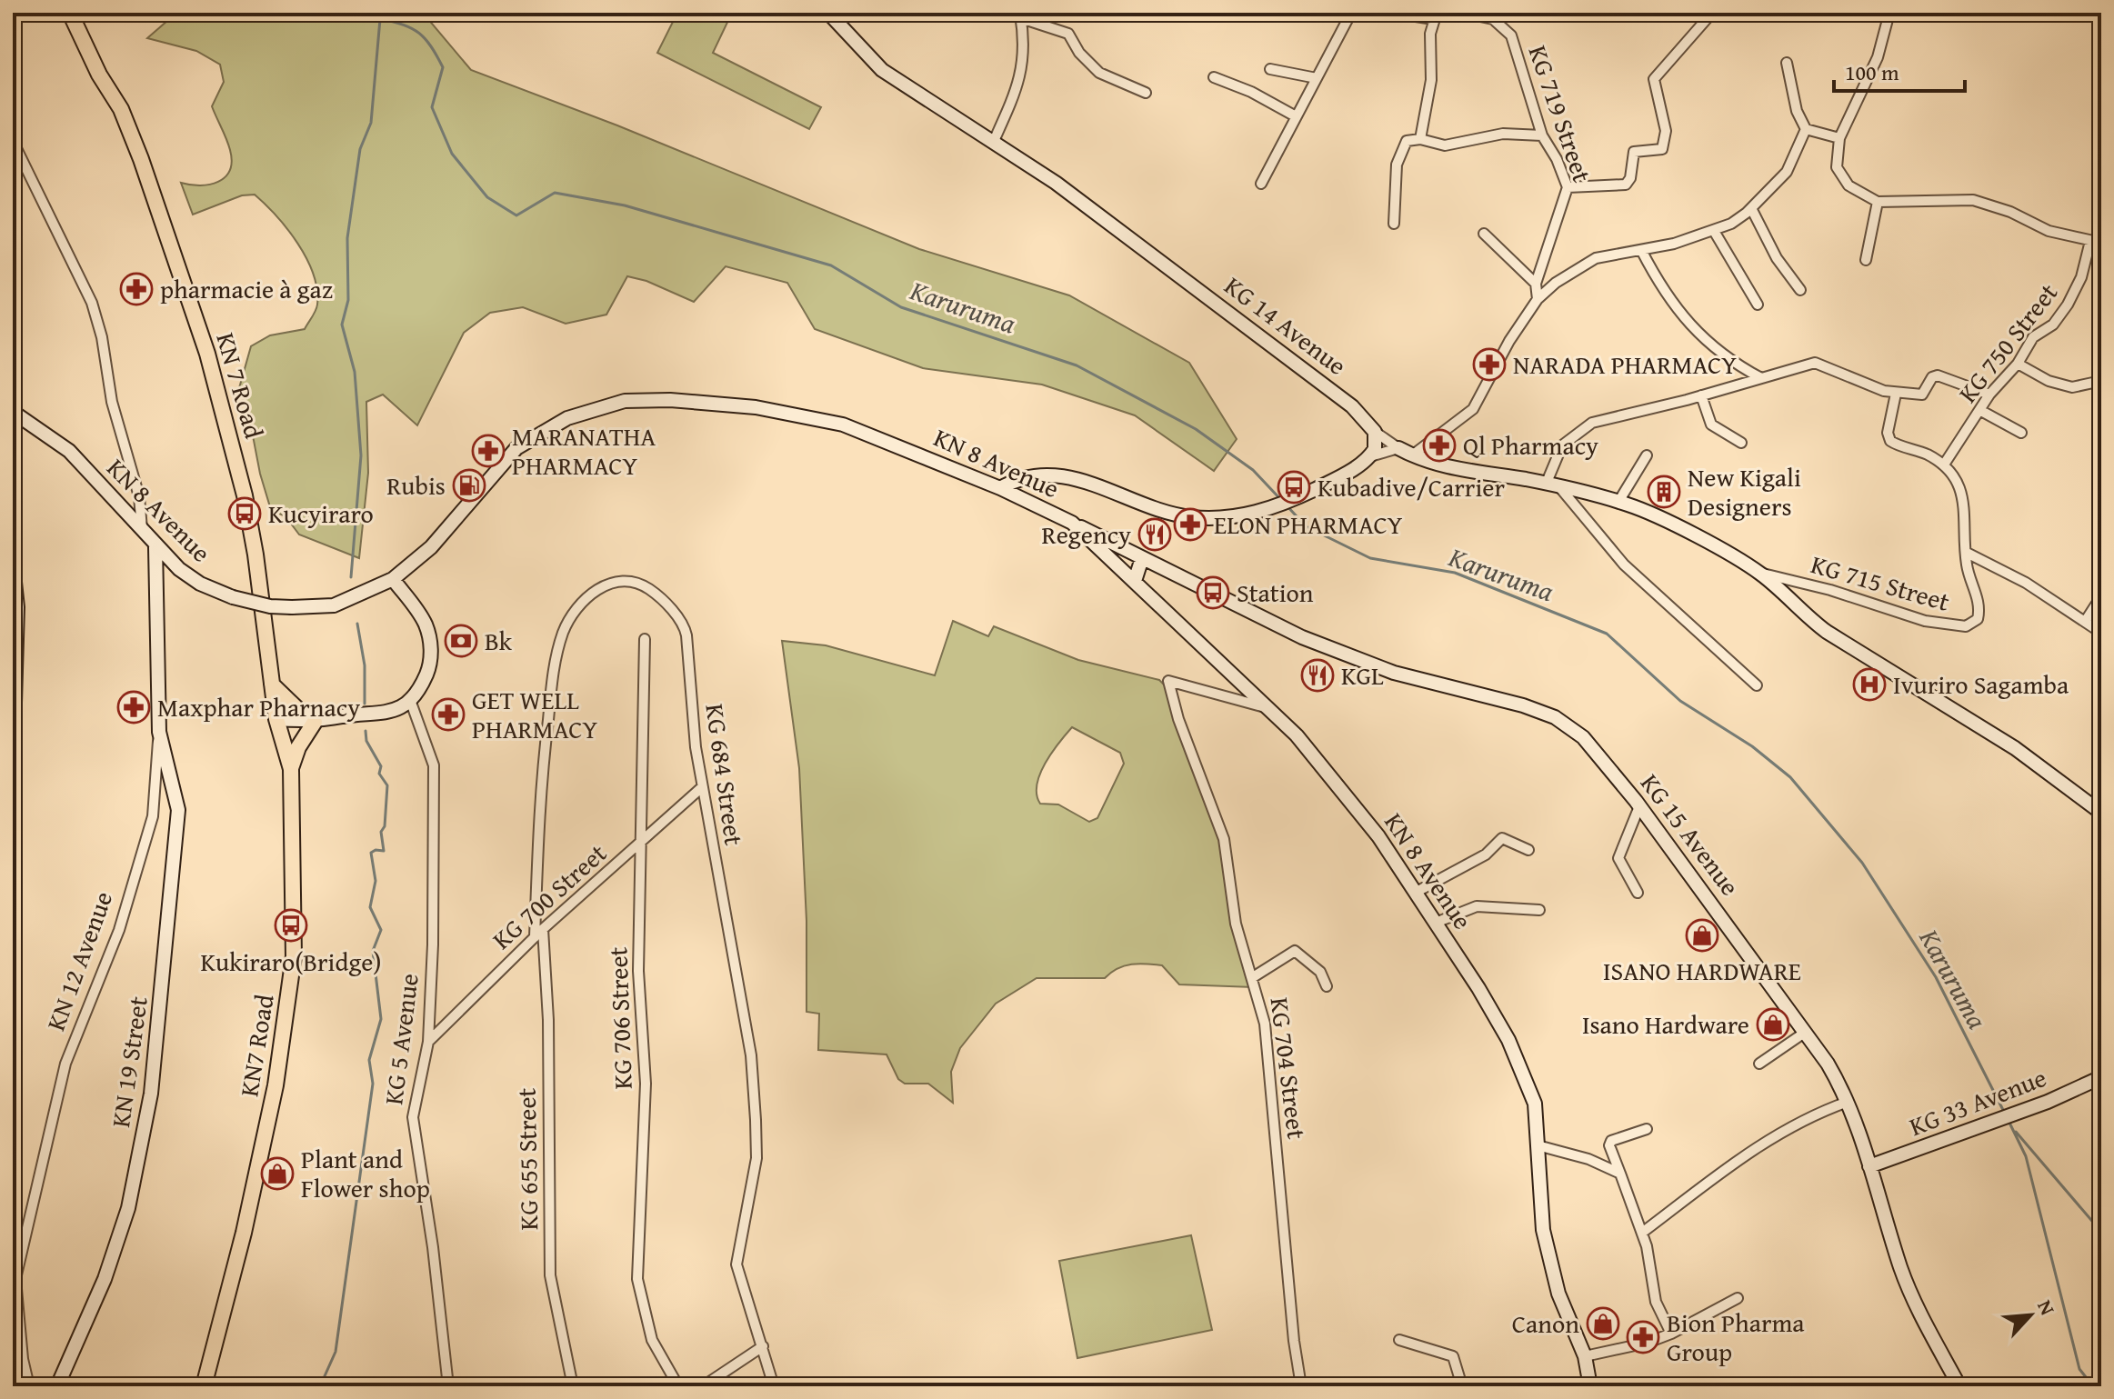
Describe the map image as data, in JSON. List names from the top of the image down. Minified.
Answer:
{"streets":{"main road":["KG 14 Avenue","KN 7 Road","KN 8 Avenue","KG 15 Avenue","KN 12 Avenue","KN7 Road","KN 19 Street","KG 33 Avenue"],"street":["KG 719 Street","KG 750 Street","KG 715 Street","KG 684 Street","KG 700 Street","KG 706 Street","KG 5 Avenue","KG 704 Street","KG 655 Street"]},"crossings":[["KG 750 Street","KG 715 Street"],["KN 7 Road","KN7 Road"],["KN 8 Avenue","KG 15 Avenue"],["KN 8 Avenue","KN 12 Avenue"],["KN 8 Avenue","KG 704 Street"],["KG 684 Street","KG 700 Street"],["KG 15 Avenue","KG 33 Avenue"],["KG 700 Street","KG 706 Street"],["KG 700 Street","KG 5 Avenue"],["KG 700 Street","KG 655 Street"],["KN 12 Avenue","KN 19 Street"]],"water":["Karuruma"],"places":{"pharmacy":["pharmacie à gaz","NARADA PHARMACY","Ql Pharmacy","MARANATHA PHARMACY","ELON PHARMACY","Maxphar Pharnacy","GET WELL PHARMACY","Bion Pharma Group"],"fuel station":["Rubis"],"bus stop":["Kubadive/Carrier","Kucyiraro","Station","Kukiraro(Bridge)"],"building":["New Kigali Designers"],"restaurant":["Regency","KGL"],"bank":["Bk"],"hospital":["Ivuriro Sagamba"],"shop":["ISANO HARDWARE","Isano Hardware","Plant and Flower shop","Canon"]},"scale_bar":"100 m","north":"top right"}
